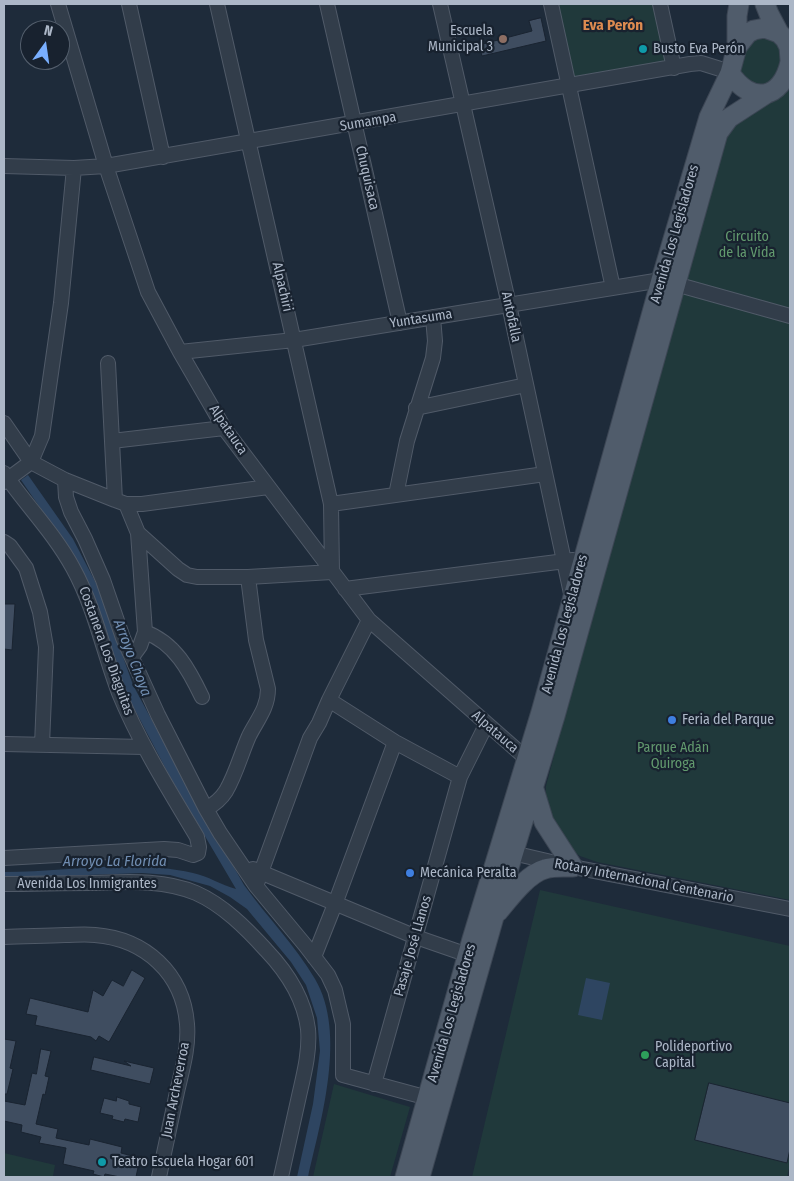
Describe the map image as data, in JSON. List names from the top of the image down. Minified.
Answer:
{"streets":{"main road":["Avenida Los Legisladores"],"street":["Sumampa","Chuquisaca","Alpachiri","Antofalla","Yuntasuma","Alpatauca","Costanera Los Diaguitas","Rotary Internacional Centenario","Avenida Los Inmigrantes","Pasaje José Llanos","Juan Archeverroa"]},"crossings":[["Sumampa","Chuquisaca"],["Sumampa","Avenida Los Legisladores"],["Sumampa","Alpachiri"],["Sumampa","Antofalla"],["Sumampa","Alpatauca"],["Chuquisaca","Yuntasuma"],["Avenida Los Legisladores","Antofalla"],["Avenida Los Legisladores","Yuntasuma"],["Avenida Los Legisladores","Alpatauca"],["Avenida Los Legisladores","Rotary Internacional Centenario"],["Alpachiri","Yuntasuma"],["Alpachiri","Alpatauca"],["Antofalla","Yuntasuma"],["Yuntasuma","Alpatauca"],["Alpatauca","Pasaje José Llanos"]],"districts":["Eva Perón"],"water":["Arroyo Choya","Arroyo La Florida"],"parks":["Circuito de la Vida","Parque Adán Quiroga"],"places":["Escuela Municipal 3","Busto Eva Perón","Feria del Parque","Mecánica Peralta","Polideportivo Capital","Teatro Escuela Hogar 601"],"north":"top"}
